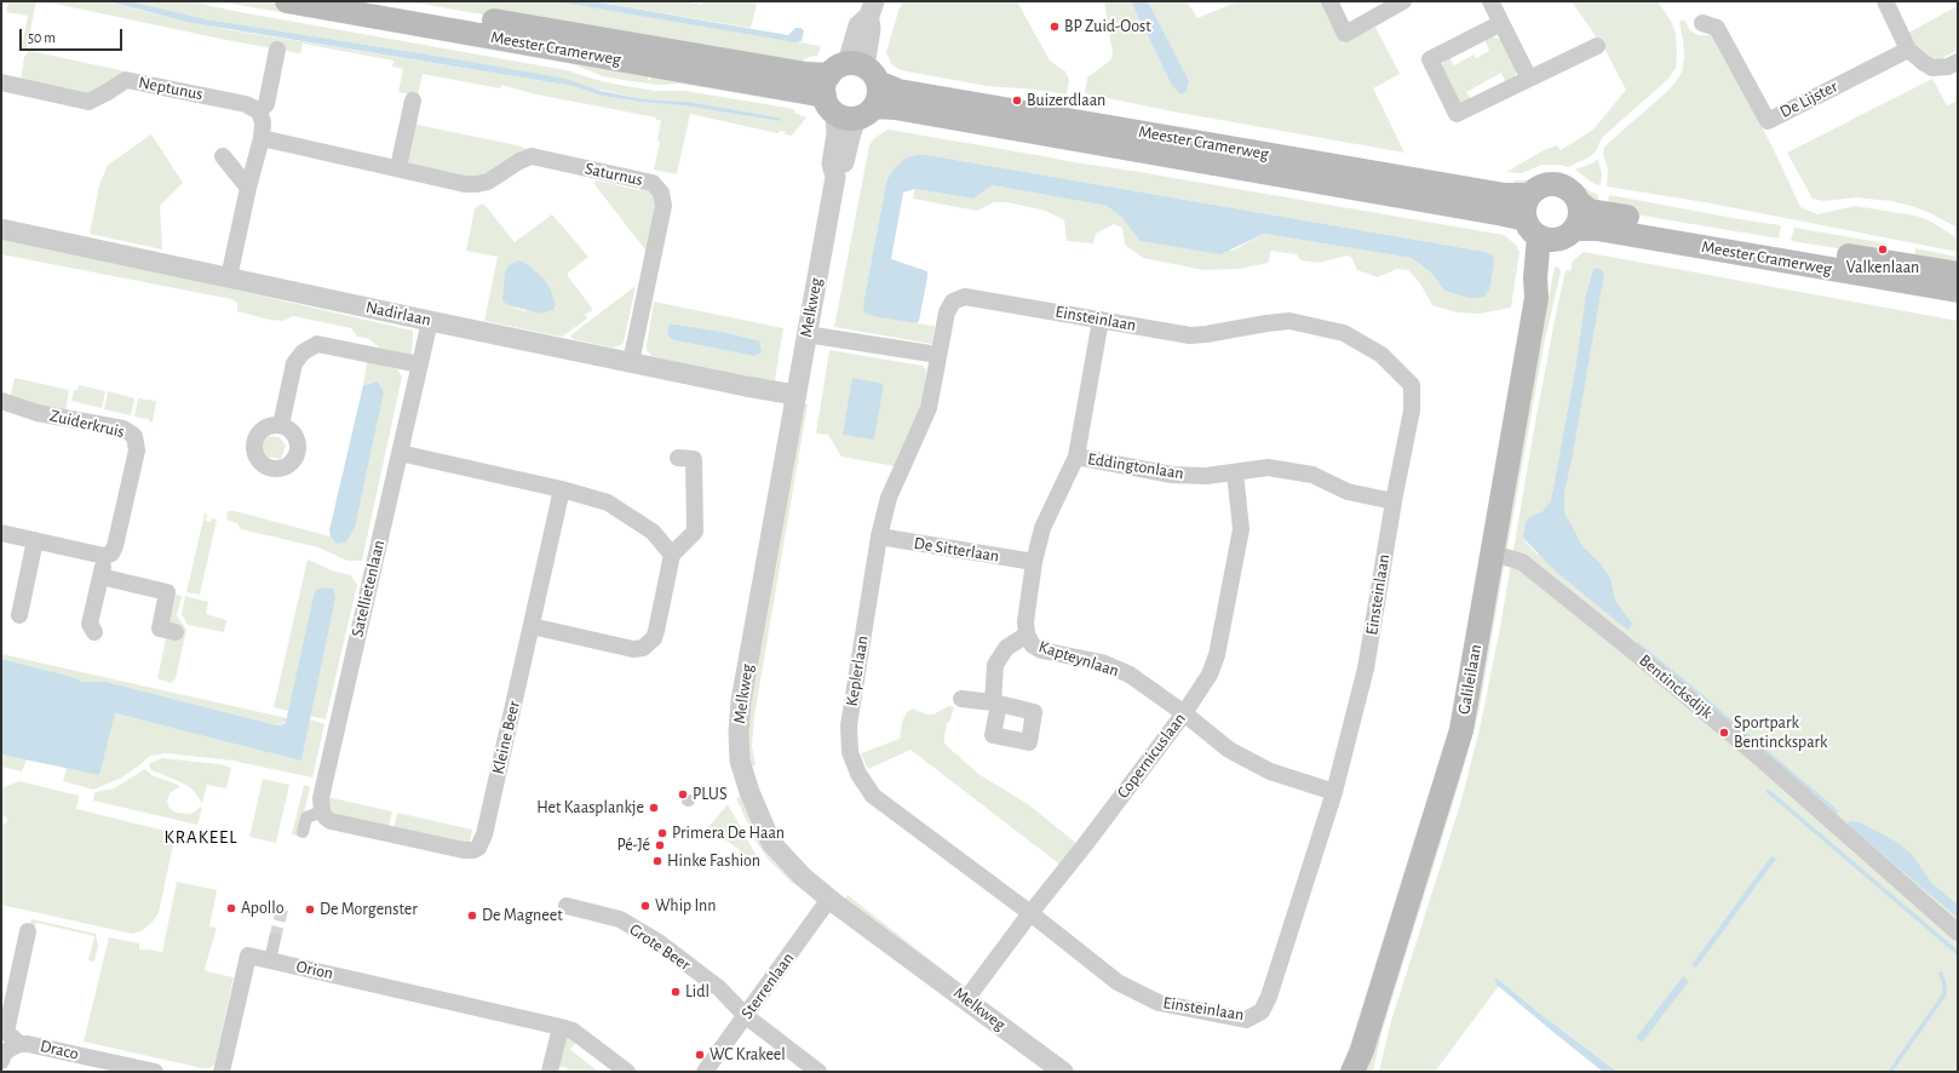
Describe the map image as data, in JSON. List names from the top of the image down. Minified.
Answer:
{"streets":{"main road":["Meester Cramerweg","Galileilaan"],"street":["Neptunus","De Lijster","Saturnus","Melkweg","Nadirlaan","Einsteinlaan","Zuiderkruis","Eddingtonlaan","De Sitterlaan","Satellietenlaan","Kapteynlaan","Keplerlaan","Bentincksdijk","Kleine Beer","Copernicuslaan","Grote Beer","Orion","Sterrenlaan","Draco"]},"crossings":[["Meester Cramerweg","Melkweg"],["Meester Cramerweg","Galileilaan"],["Saturnus","Nadirlaan"],["Melkweg","Nadirlaan"],["Melkweg","Copernicuslaan"],["Melkweg","Sterrenlaan"],["Nadirlaan","Satellietenlaan"],["Einsteinlaan","Eddingtonlaan"],["Einsteinlaan","Kapteynlaan"],["Einsteinlaan","Keplerlaan"],["Einsteinlaan","Copernicuslaan"],["Eddingtonlaan","Kapteynlaan"],["Eddingtonlaan","Copernicuslaan"],["De Sitterlaan","Kapteynlaan"],["De Sitterlaan","Keplerlaan"],["Satellietenlaan","Kleine Beer"],["Kapteynlaan","Copernicuslaan"],["Keplerlaan","Copernicuslaan"],["Galileilaan","Bentincksdijk"],["Grote Beer","Sterrenlaan"]],"districts":["KRAKEEL"],"places":["BP Zuid-Oost","Buizerdlaan","Valkenlaan","Sportpark Bentinckspark","PLUS","Het Kaasplankje","Primera De Haan","Pé-Jé","Hinke Fashion","Whip Inn","Apollo","De Morgenster","De Magneet","Lidl","WC Krakeel"],"scale_bar":"50 m"}
